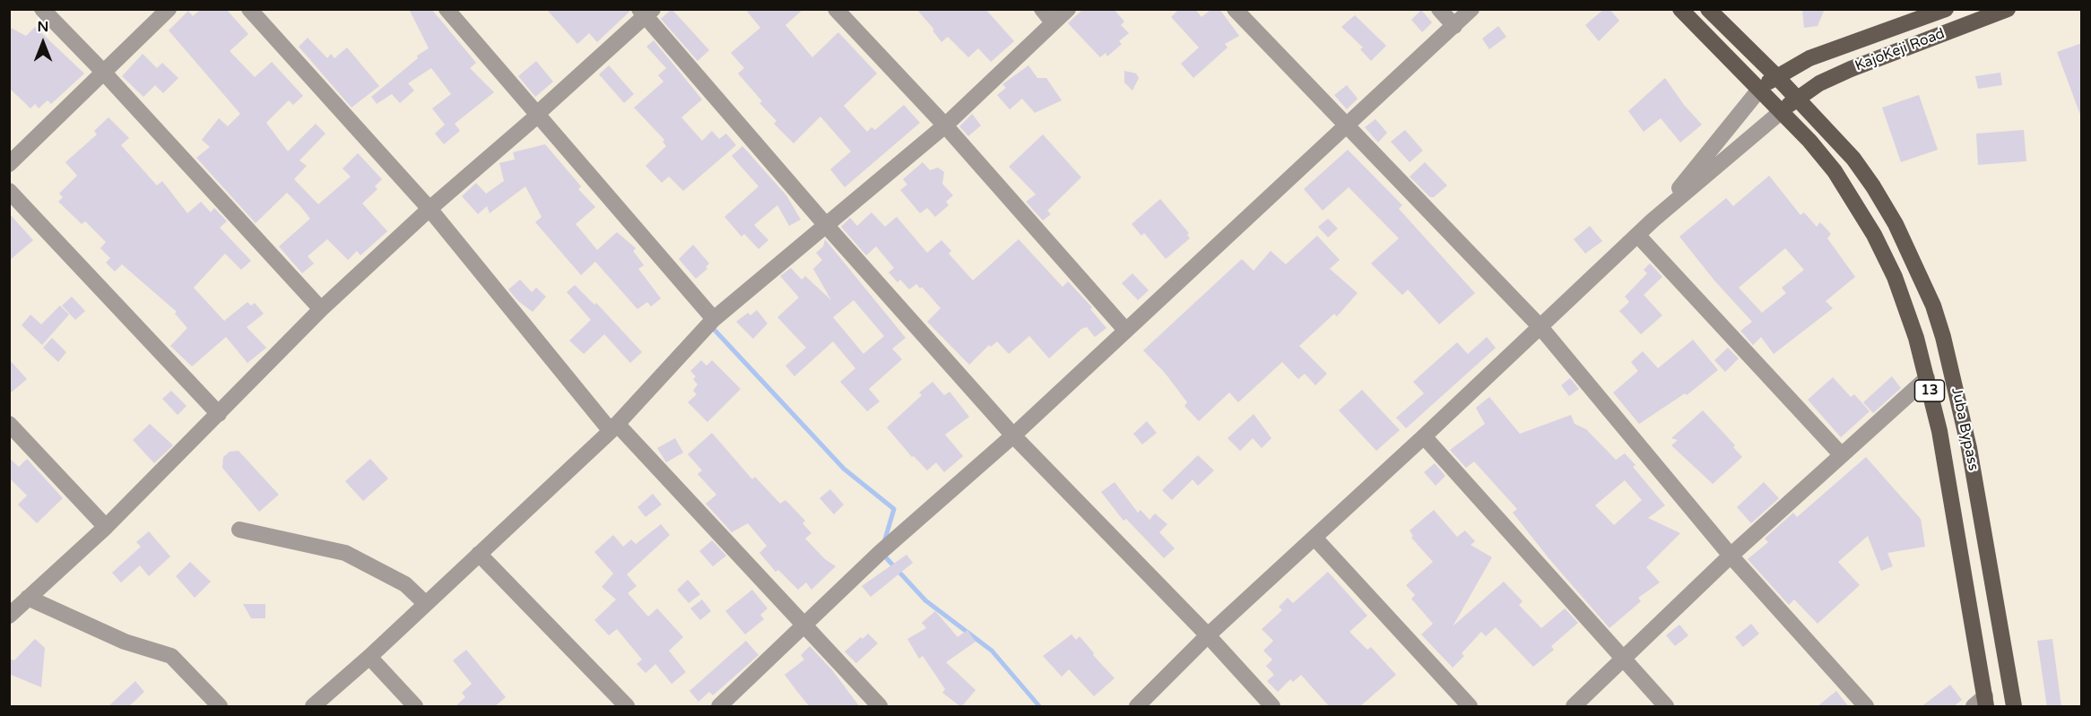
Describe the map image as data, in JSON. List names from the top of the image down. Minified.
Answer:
{"streets":{"main road":["KajoKeji Road","13","Juba Bypass"]},"crossings":[["KajoKeji Road","Juba Bypass"]],"north":"top"}
